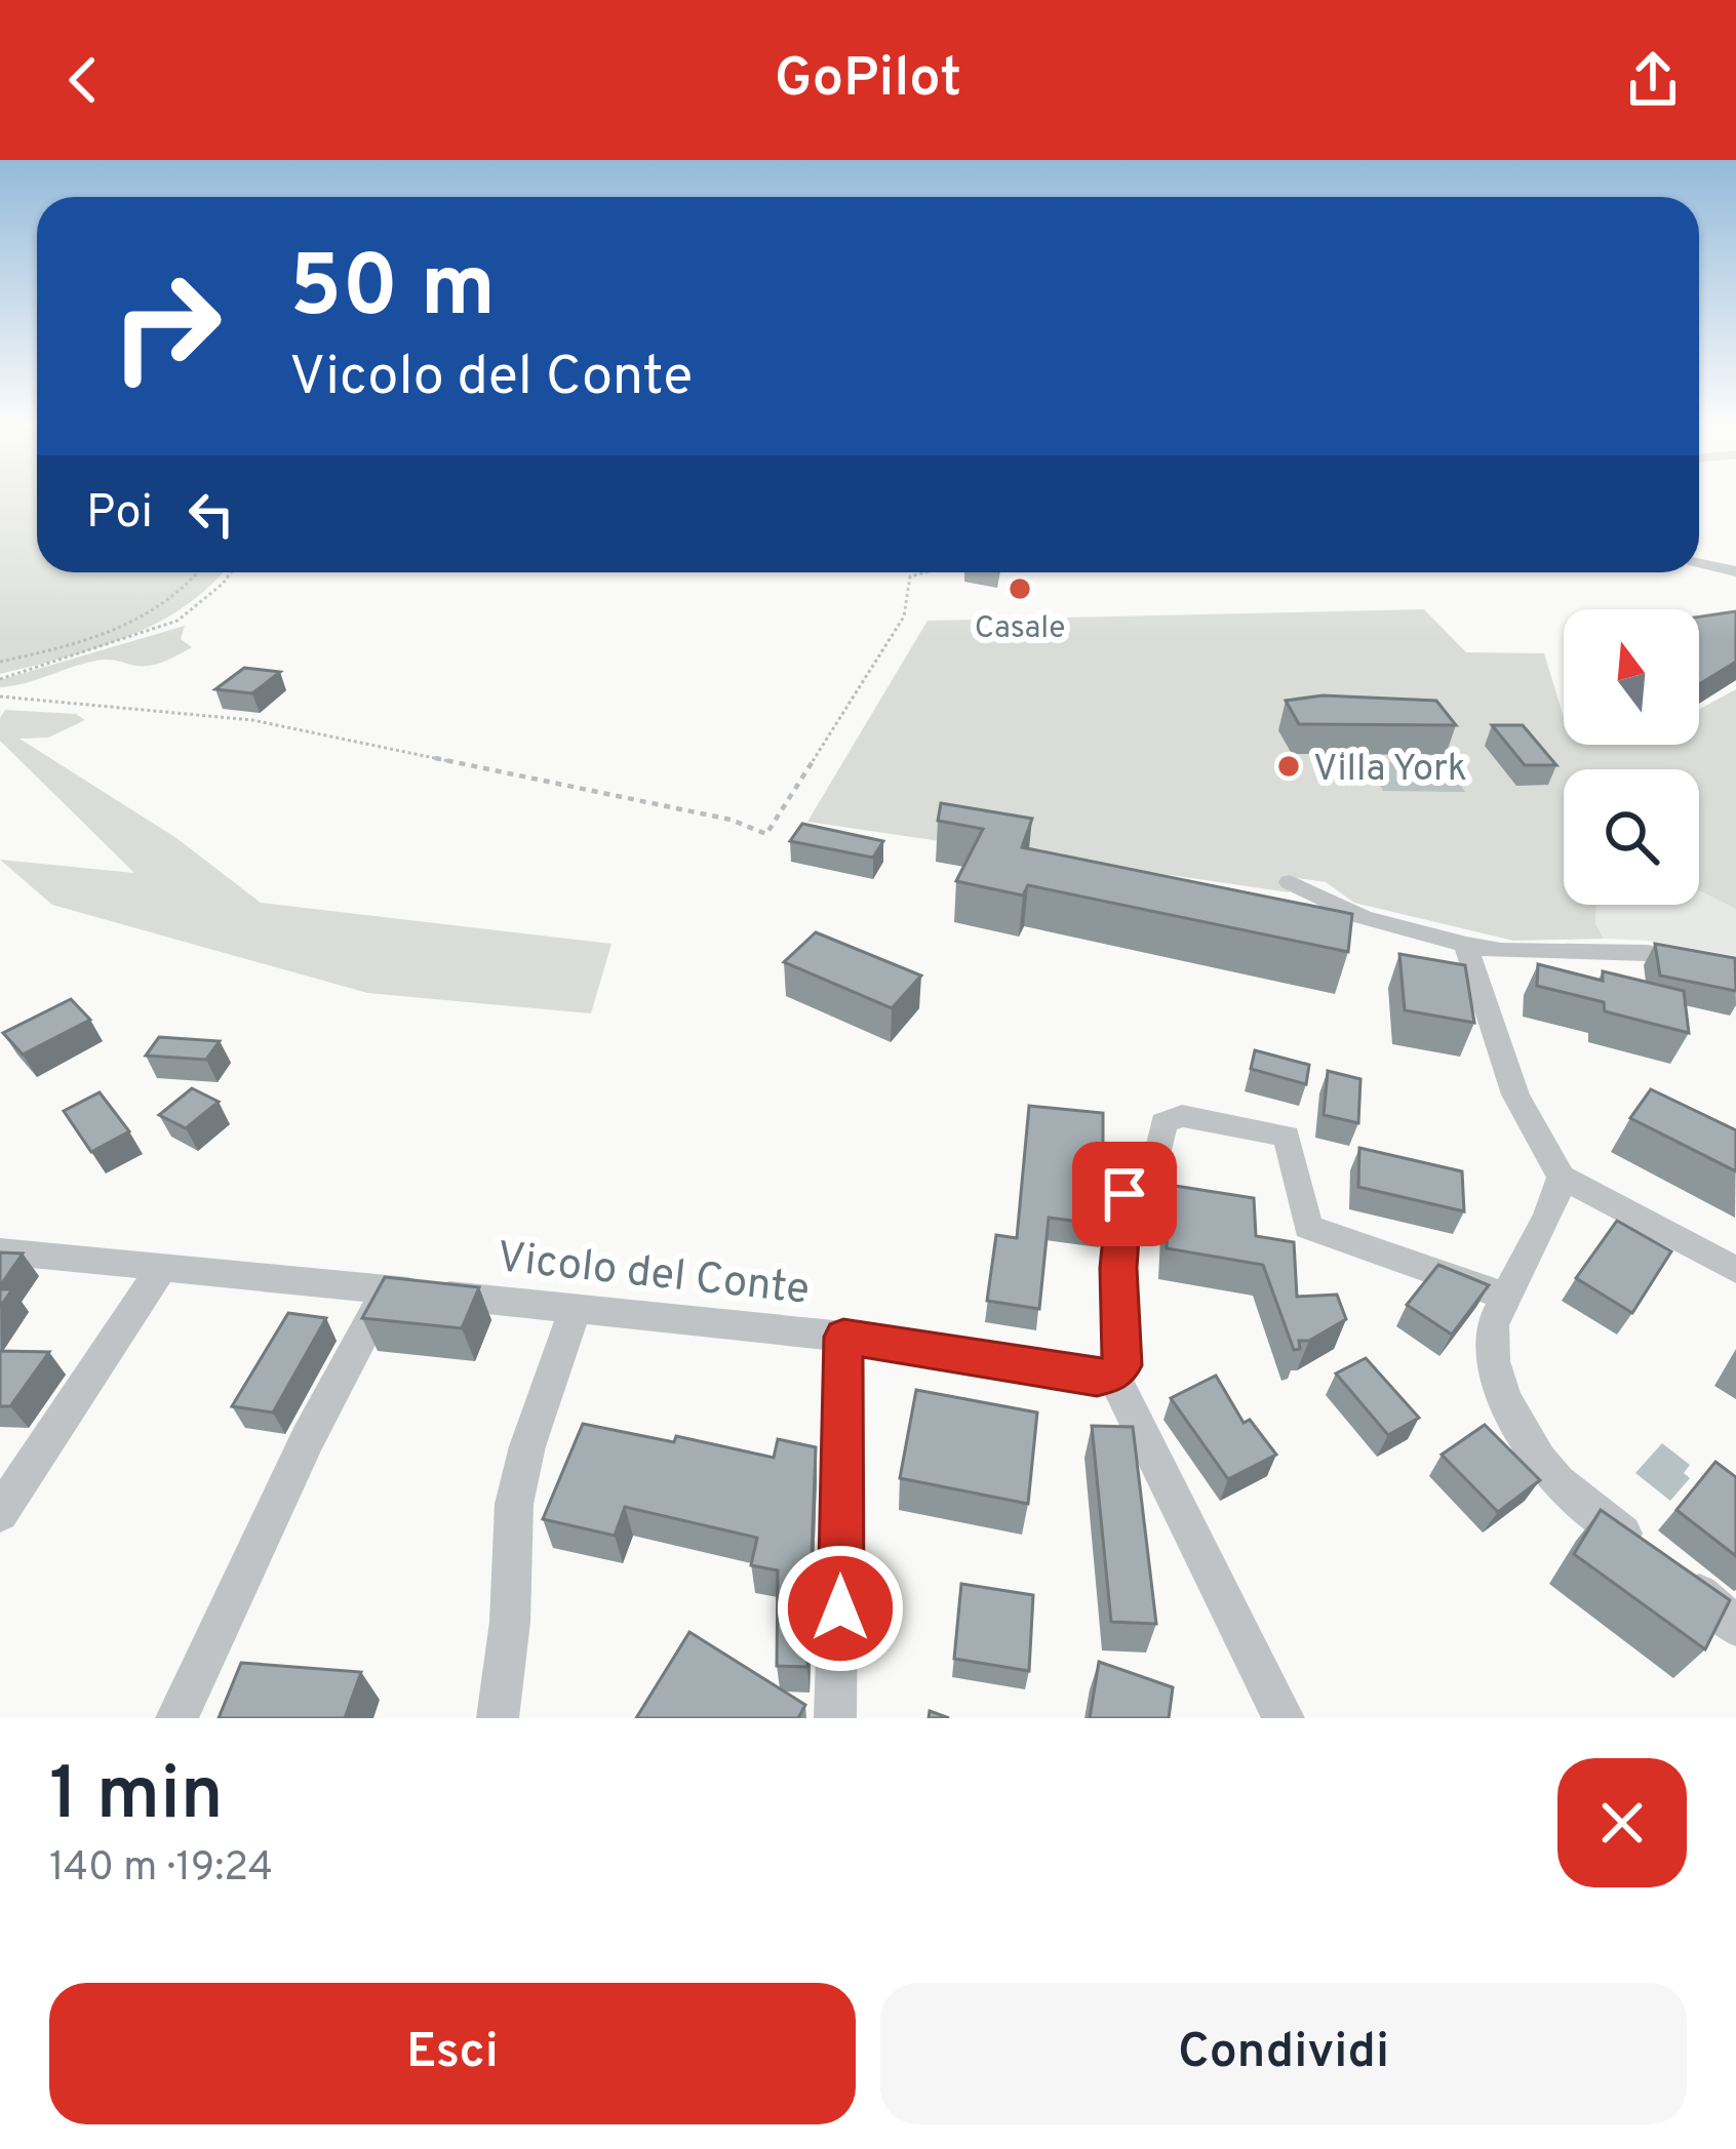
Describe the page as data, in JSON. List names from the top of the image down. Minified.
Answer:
{"streets":{"street":["Vicolo del Conte"]},"places":["Casale","Villa York"],"north":"top","page":{"header":"GoPilot","turn":["50 m","Vicolo del Conte"],"then":"Poi","heading":["1 min","140 m · 19:24"],"buttons":["Esci","Condividi"]}}
